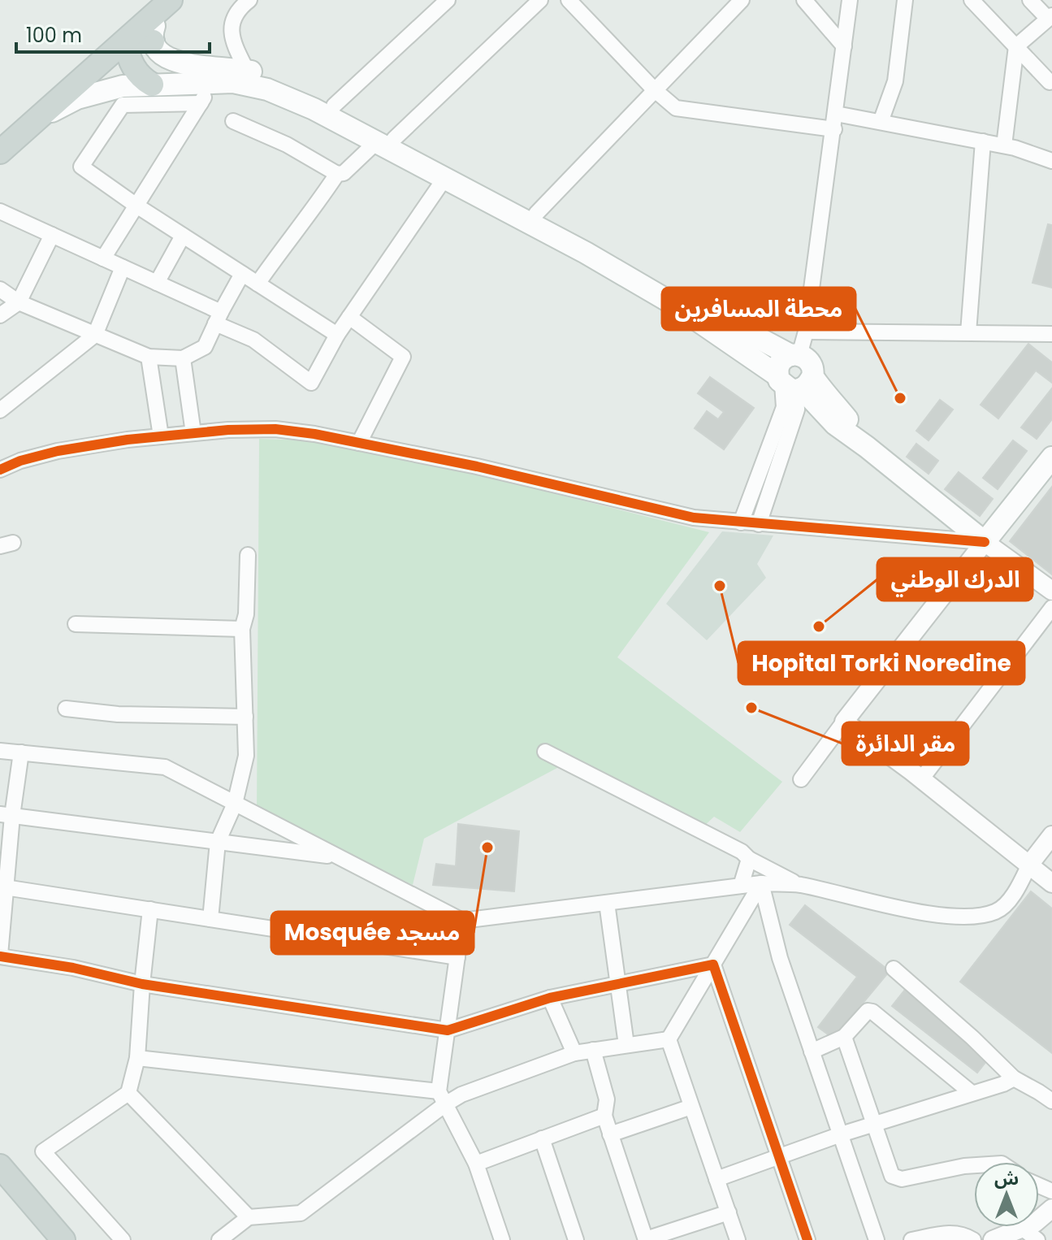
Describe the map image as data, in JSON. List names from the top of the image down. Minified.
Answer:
{"places":["محطة المسافرين","Hopital Torki Noredine","الدرك الوطني","مقر الدائرة","Mosquée مسجد"],"scale_bar":"100 m","north":"top"}
